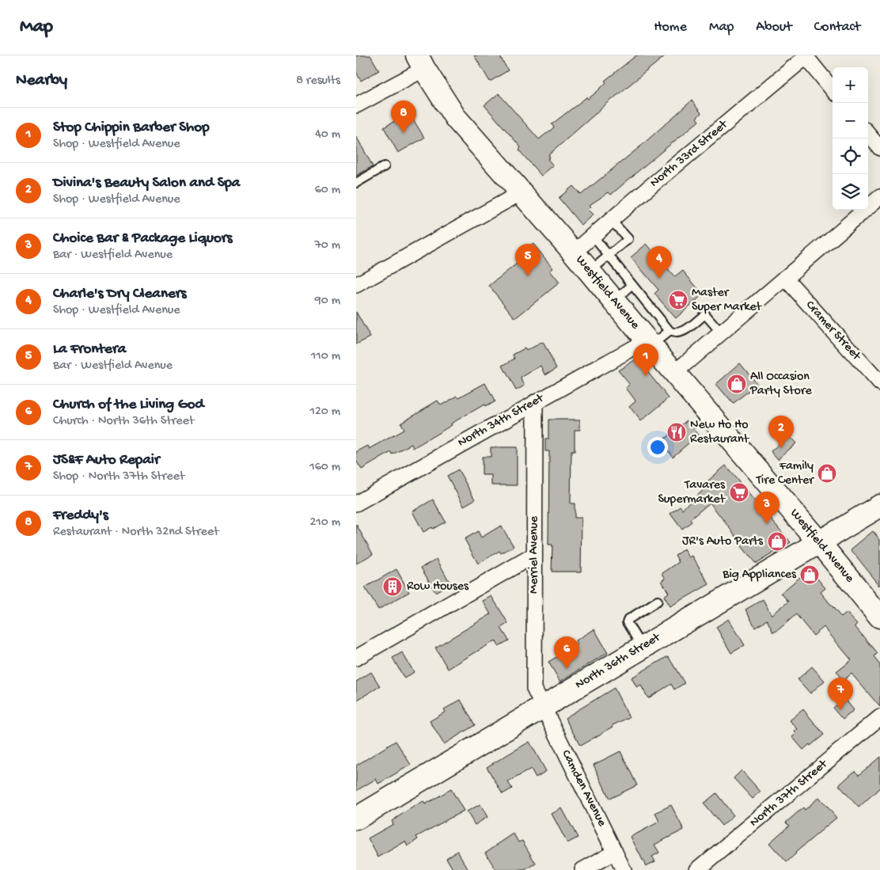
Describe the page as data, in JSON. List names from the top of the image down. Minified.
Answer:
{"streets":{"street":["North 33rd Street","Westfield Avenue","Cramer Street","North 34th Street","Merriel Avenue","North 36th Street","Camden Avenue","North 37th Street"]},"crossings":[["North 33rd Street","Westfield Avenue"],["Westfield Avenue","North 34th Street"],["Westfield Avenue","North 36th Street"],["North 34th Street","Merriel Avenue"],["Merriel Avenue","North 36th Street"],["Merriel Avenue","Camden Avenue"],["North 36th Street","Camden Avenue"]],"places":{"supermarket":["Master Super Market","Tavares Supermarket"],"shop":["All Occasion Party Store","Family Tire Center","JR's Auto Parts","Big Appliances"],"restaurant":["New Ho Ho Restaurant"],"building":["Row Houses"]},"page":{"header":"Map","nav":["Home","Map","About","Contact"],"heading":["Nearby","8 results"],"map_buttons":["+","−"],"pins":["8","5","4","1","2","3","6","7"],"list":[{"mark":"1","name":"Stop Chippin Barber Shop","note":"Shop · Westfield Avenue","value":"40 m"},{"mark":"2","name":"Divina's Beauty Salon and Spa","note":"Shop · Westfield Avenue","value":"60 m"},{"mark":"3","name":"Choice Bar & Package Liquors","note":"Bar · Westfield Avenue","value":"70 m"},{"mark":"4","name":"Charle's Dry Cleaners","note":"Shop · Westfield Avenue","value":"90 m"},{"mark":"5","name":"La Frontera","note":"Bar · Westfield Avenue","value":"110 m"},{"mark":"6","name":"Church of the Living God","note":"Church · North 36th Street","value":"120 m"},{"mark":"7","name":"JS&F Auto Repair","note":"Shop · North 37th Street","value":"160 m"},{"mark":"8","name":"Freddy's","note":"Restaurant · North 32nd Street","value":"210 m"}]}}
